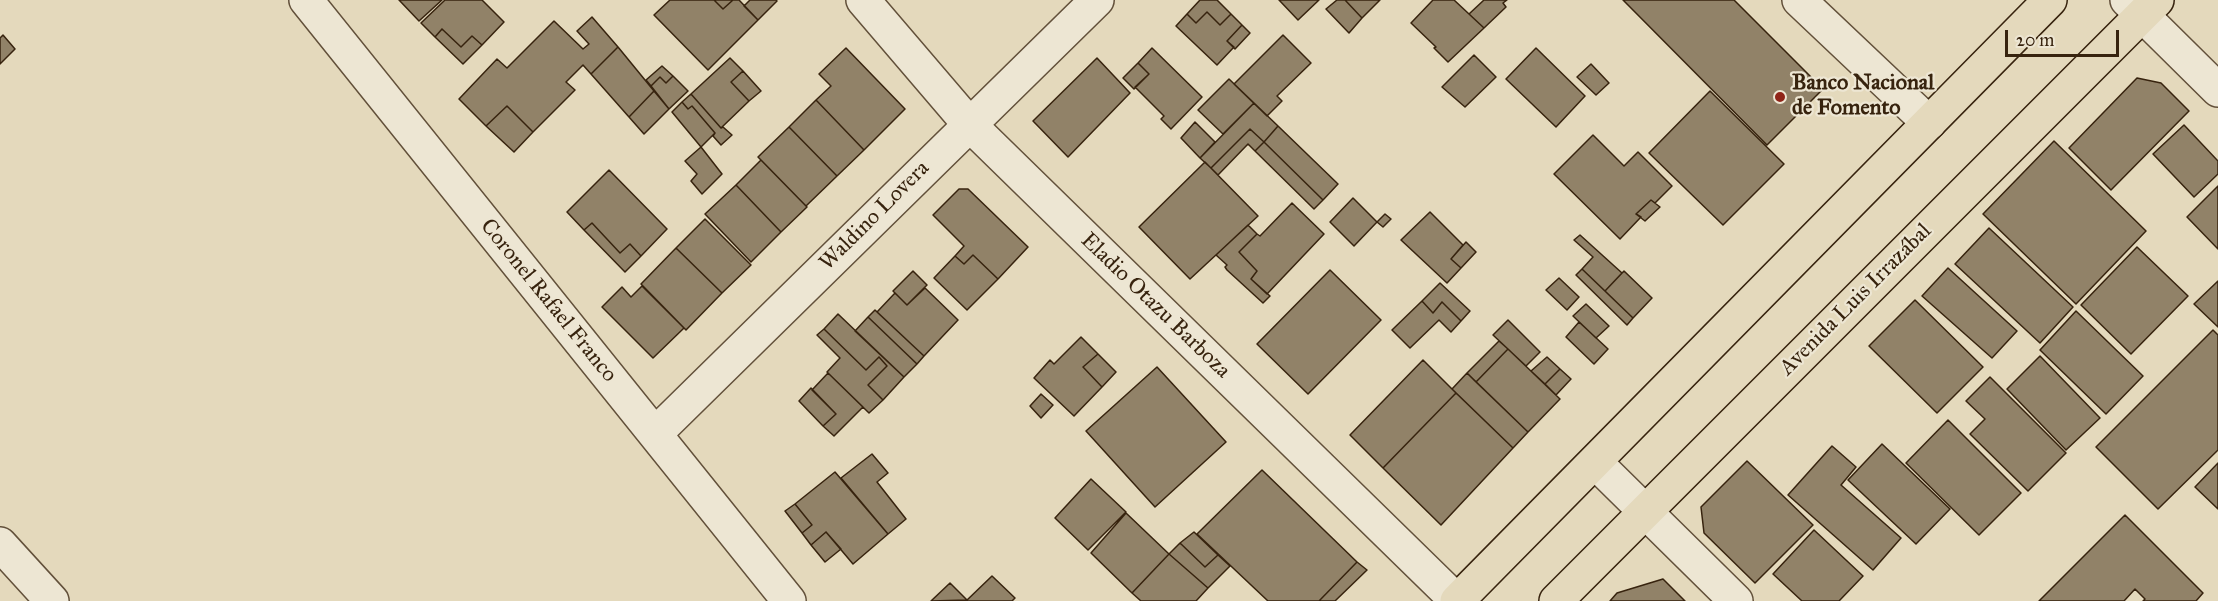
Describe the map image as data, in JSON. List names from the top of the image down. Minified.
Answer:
{"streets":{"highway":["Avenida Luis Irrazábal"],"street":["Waldino Lovera","Coronel Rafael Franco","Eladio Otazu Barboza"]},"crossings":[["Waldino Lovera","Coronel Rafael Franco"],["Waldino Lovera","Eladio Otazu Barboza"]],"places":["Banco Nacional de Fomento"],"scale_bar":"20 m"}
